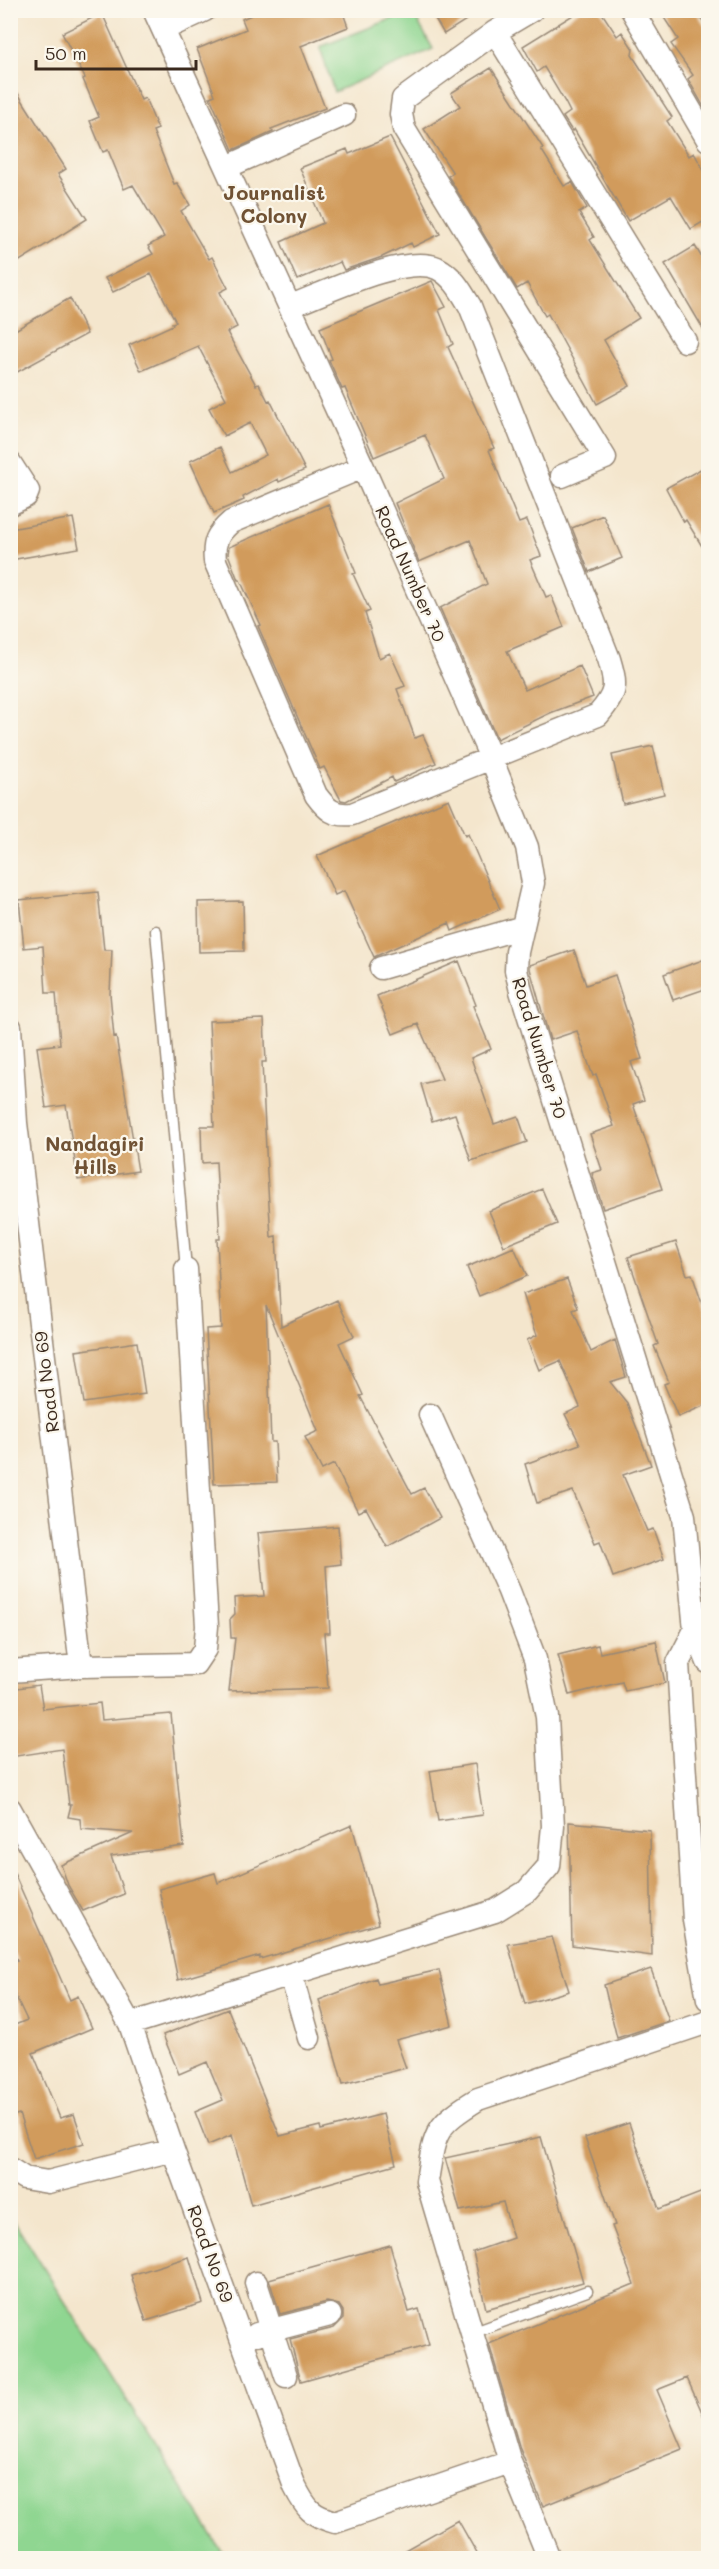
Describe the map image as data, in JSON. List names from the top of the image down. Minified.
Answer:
{"streets":{"street":["Road Number 70","Road No 69"]},"districts":["Journalist Colony","Nandagiri Hills"],"scale_bar":"50 m"}
